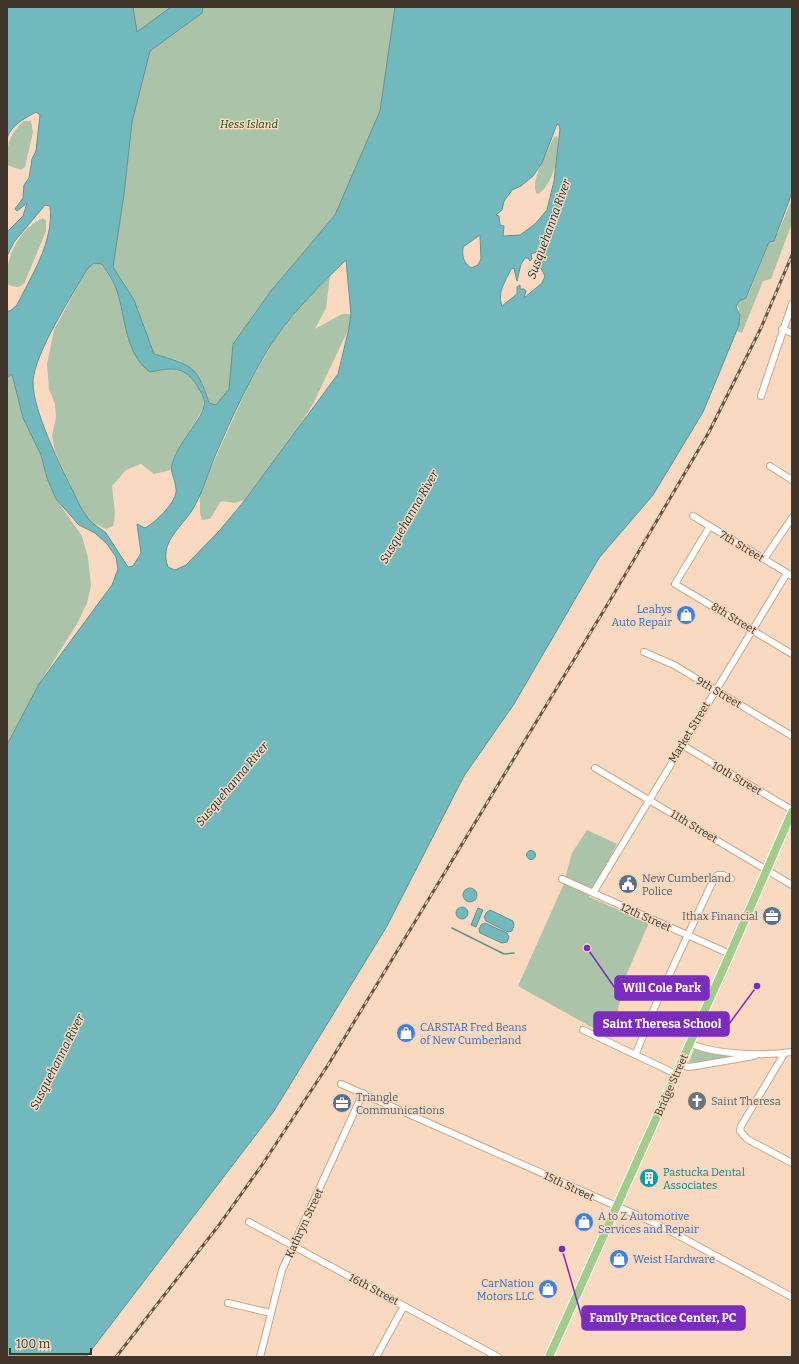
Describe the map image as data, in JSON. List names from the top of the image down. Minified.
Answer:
{"streets":{"main road":["Bridge Street"],"street":["7th Street","8th Street","9th Street","Market Street","10th Street","11th Street","12th Street","15th Street","Kathryn Street","16th Street"]},"crossings":[["7th Street","8th Street"],["7th Street","Market Street"],["8th Street","Market Street"],["9th Street","Market Street"],["Market Street","10th Street"],["Market Street","11th Street"],["Market Street","12th Street"],["10th Street","Bridge Street"],["11th Street","Bridge Street"],["12th Street","Bridge Street"],["Bridge Street","15th Street"],["15th Street","Kathryn Street"],["Kathryn Street","16th Street"]],"water":["Susquehanna River"],"parks":["Hess Island"],"places":{"shop":["Leahys Auto Repair","CARSTAR Fred Beans of New Cumberland","A to Z Automotive Services and Repair","Weist Hardware","CarNation Motors LLC"],"public building":["New Cumberland Police"],"office":["Ithax Financial","Triangle Communications"],"other":["Will Cole Park","Saint Theresa School","Family Practice Center, PC"],"church":["Saint Theresa"],"building":["Pastucka Dental Associates"]},"scale_bar":"100 m"}
